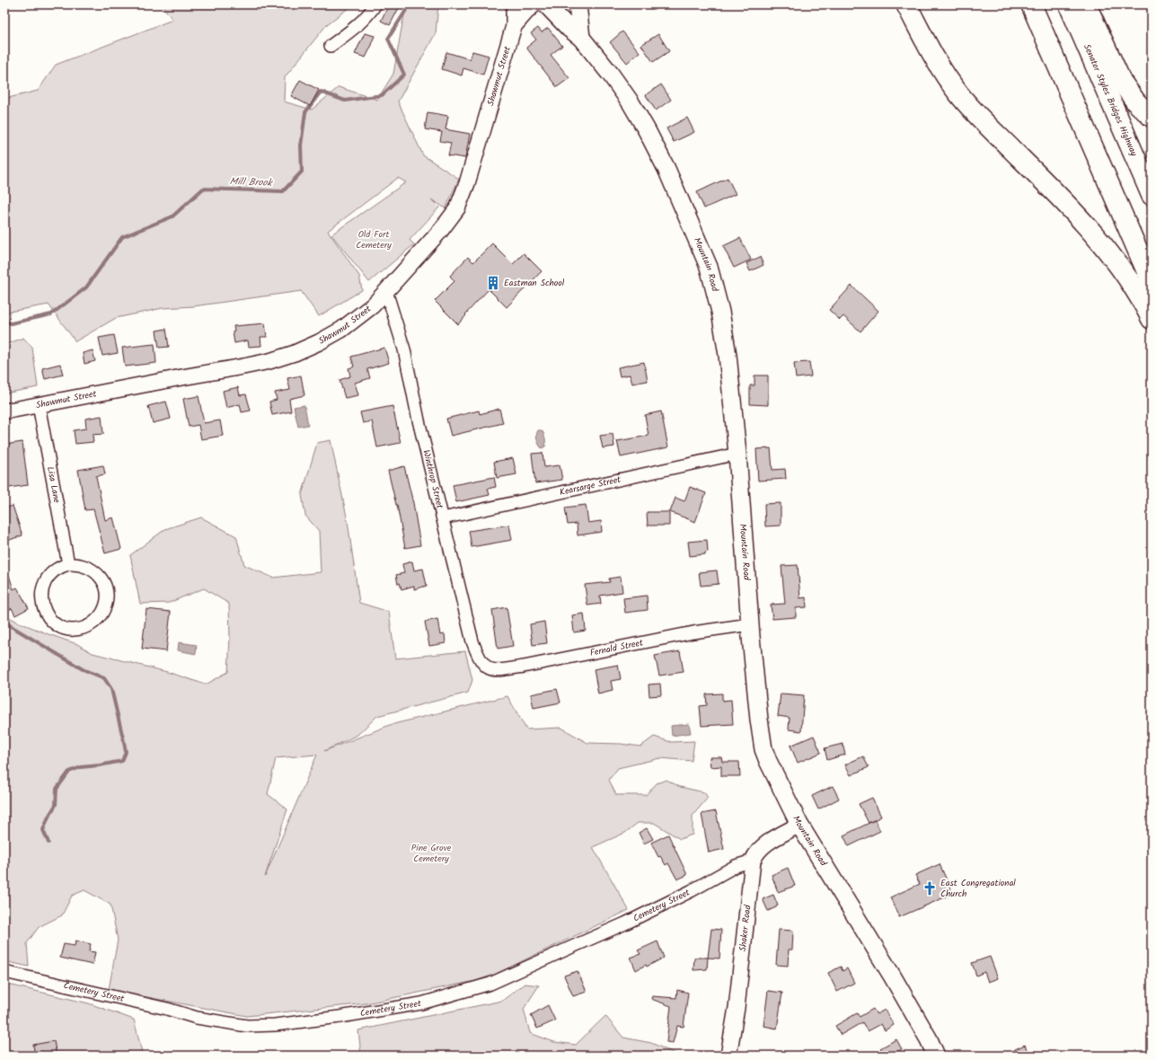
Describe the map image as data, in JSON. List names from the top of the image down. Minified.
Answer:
{"streets":{"highway":["Senator Styles Bridges Highway"],"main road":["Mountain Road"],"street":["Shawmut Street","Winthrop Street","Lisa Lane","Kearsarge Street","Fernald Street","Cemetery Street","Shaker Road"]},"crossings":[["Shawmut Street","Winthrop Street"],["Shawmut Street","Lisa Lane"],["Mountain Road","Kearsarge Street"],["Mountain Road","Fernald Street"],["Winthrop Street","Kearsarge Street"],["Winthrop Street","Fernald Street"],["Cemetery Street","Shaker Road"]],"water":["Mill Brook"],"parks":["Old Fort Cemetery","Pine Grove Cemetery"],"places":{"building":["Eastman School"],"church":["East Congregational Church"]}}
